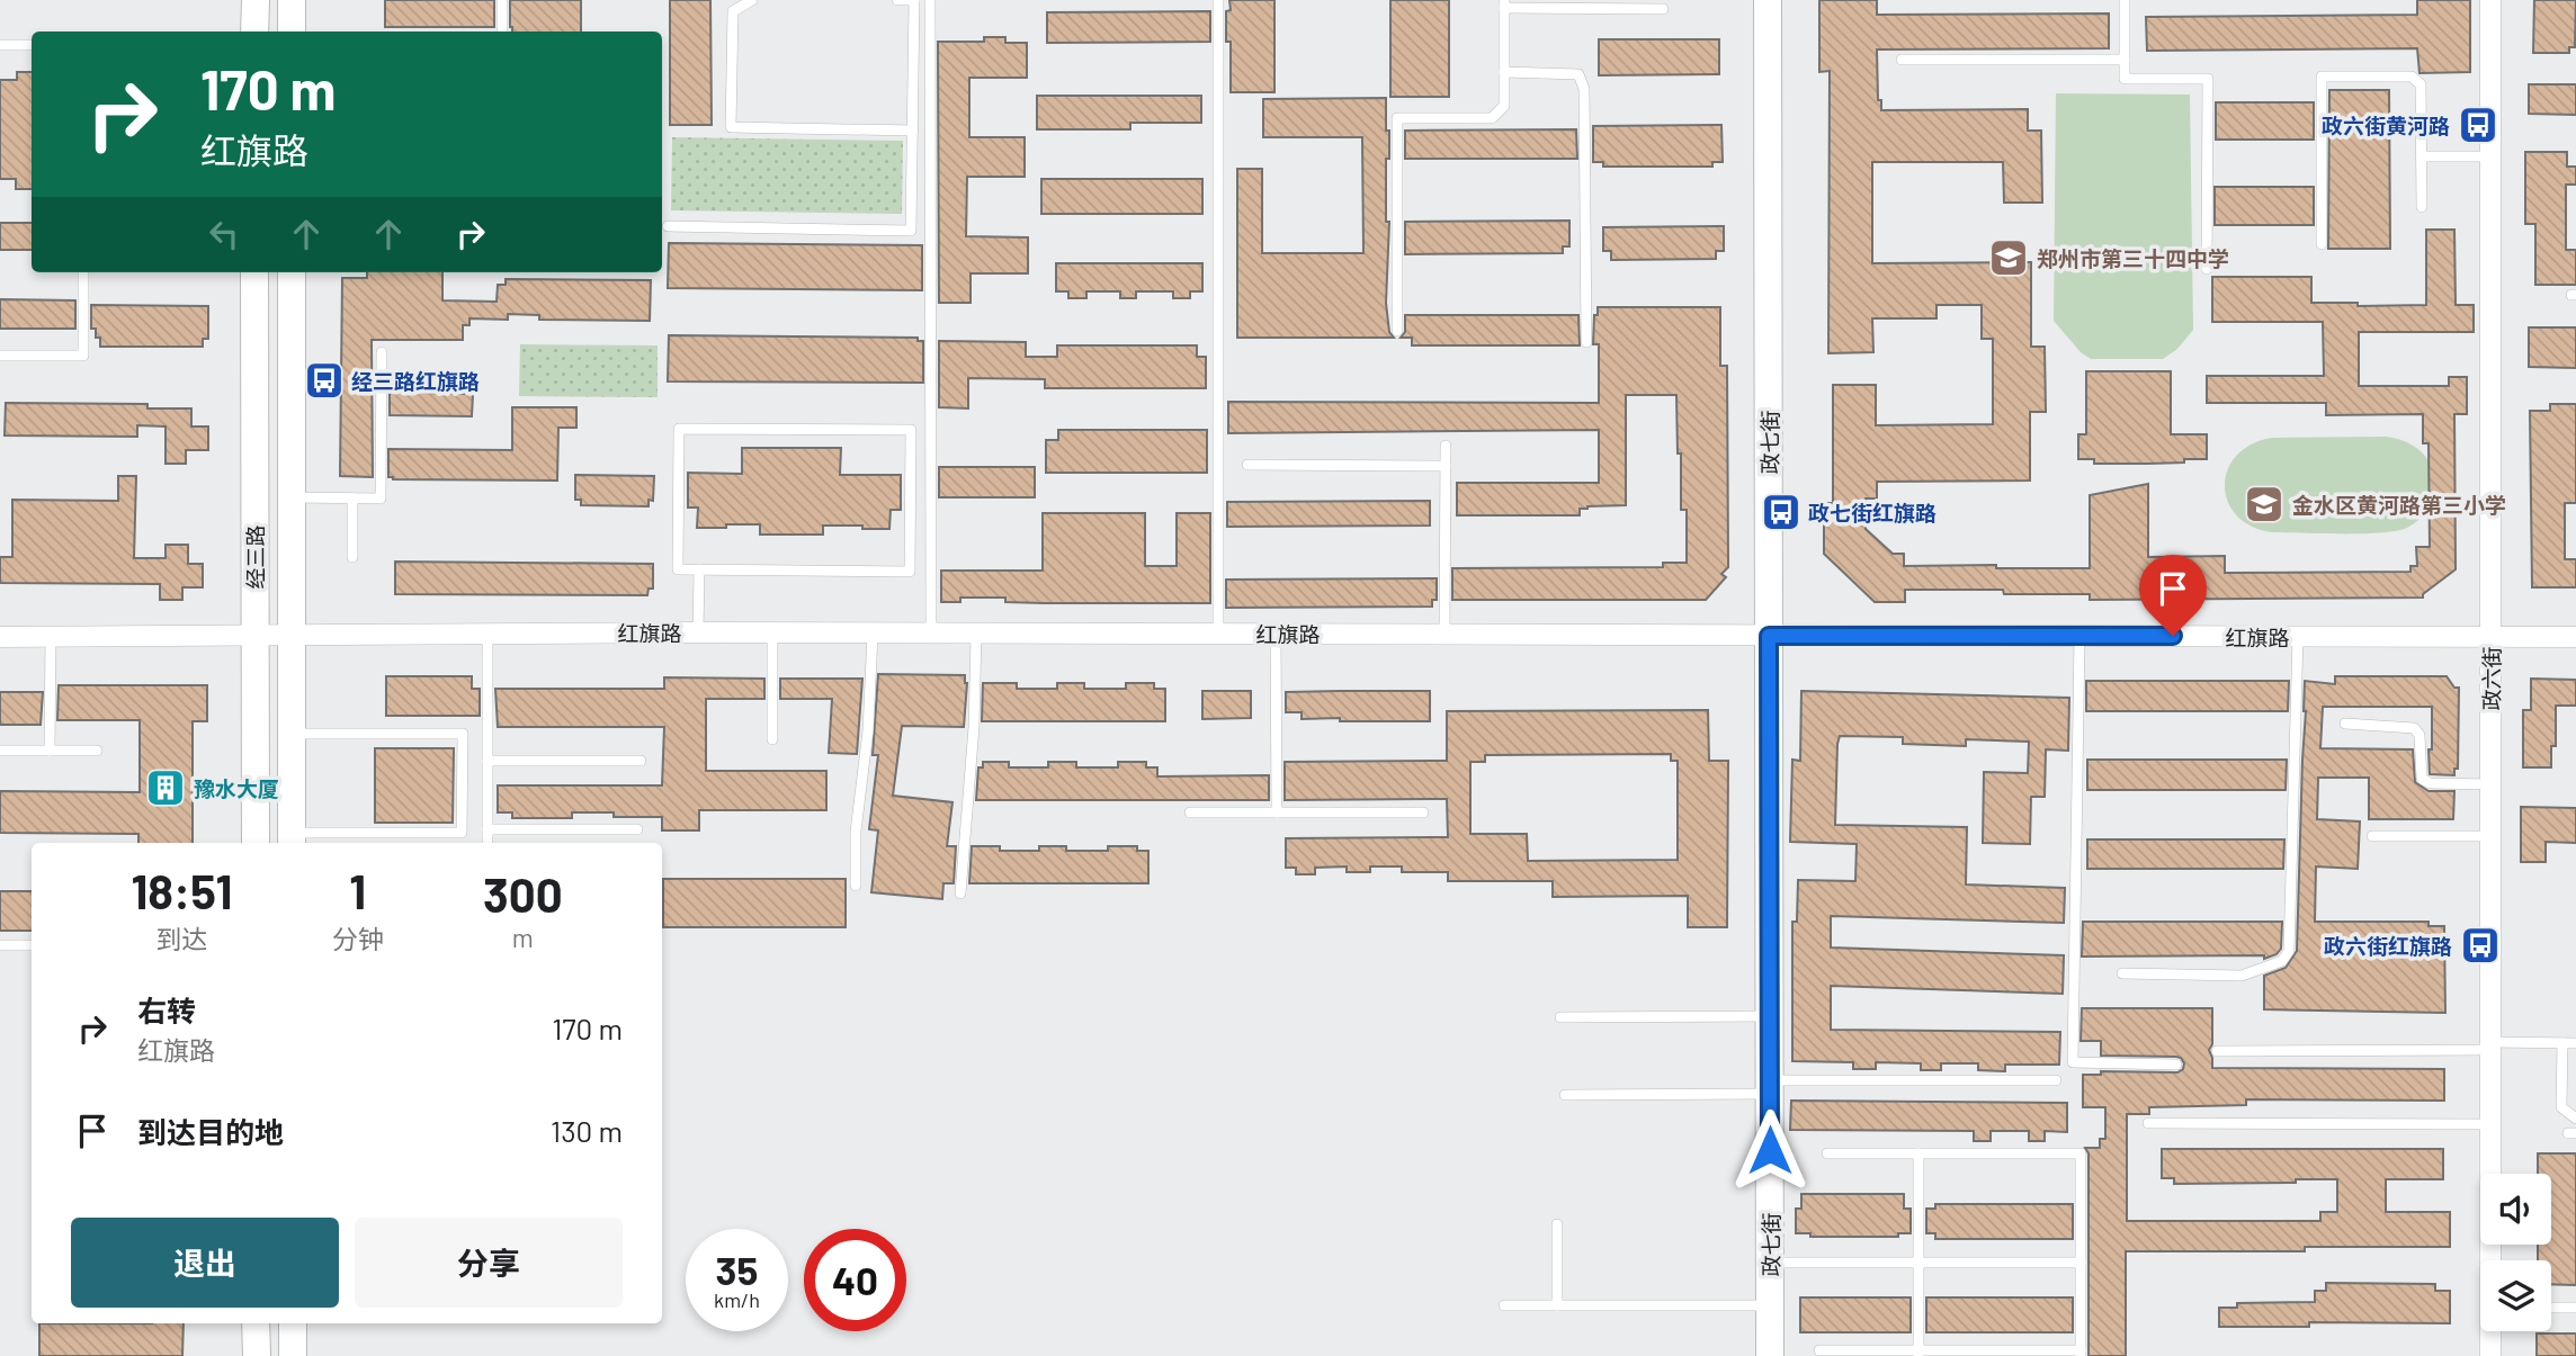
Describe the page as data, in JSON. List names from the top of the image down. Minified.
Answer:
{"streets":{"street":["政七街","经三路","红旗路","政六街"]},"crossings":[["政七街","红旗路"],["经三路","红旗路"],["红旗路","政六街"]],"places":{"bus stop":["政六街黄河路","经三路红旗路","政七街红旗路","政六街红旗路"],"school or university":["郑州市第三十四中学","金水区黄河路第三小学"],"building":["豫水大厦"]},"page":{"turn":["170 m","红旗路"],"eta":["18:51","到达","1","分钟","300","m"],"list":[{"name":"右转","note":"红旗路","value":"170 m"},{"name":"到达目的地","value":"130 m"}],"buttons":["退出","分享"],"speed":"35 km/h","limit":"40"}}
